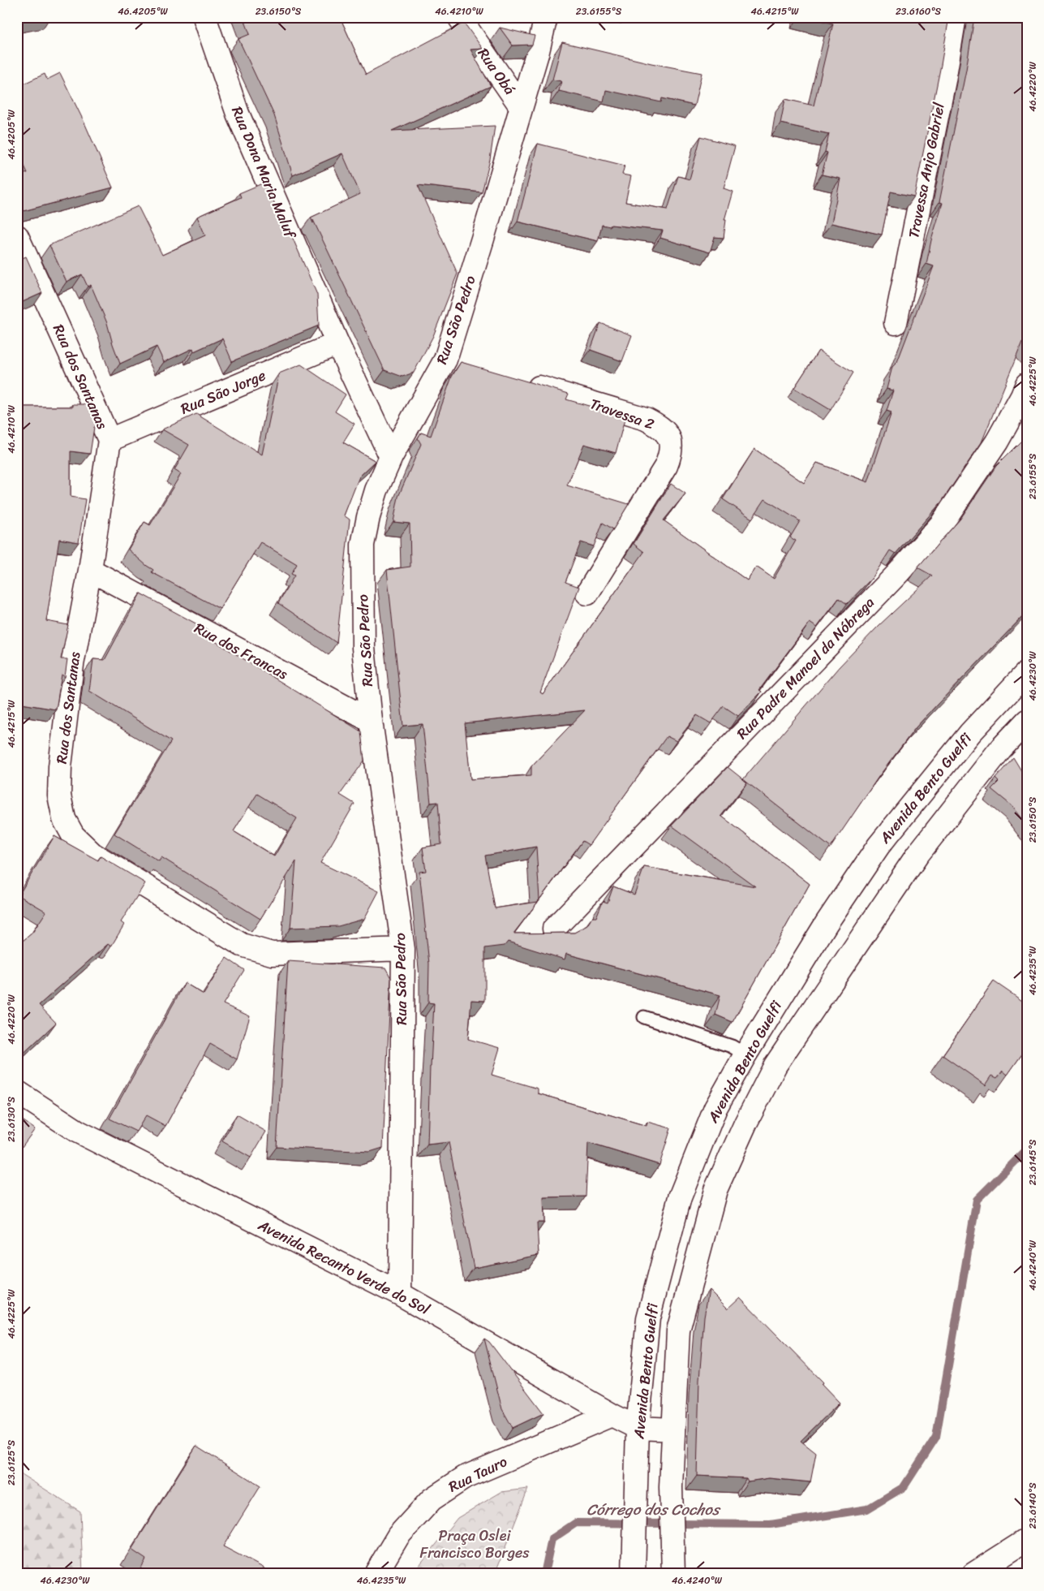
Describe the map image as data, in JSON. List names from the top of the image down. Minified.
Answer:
{"streets":{"street":["Rua Obá","Travessa Anjo Gabriel","Rua Dona Maria Maluf","Rua São Pedro","Rua dos Santanas","Rua São Jorge","Travessa 2","Rua dos Francas","Rua Padre Manoel da Nóbrega","Avenida Bento Guelfi","Avenida Recanto Verde do Sol","Rua Tauro"]},"crossings":[["Rua Obá","Rua São Pedro"],["Rua Dona Maria Maluf","Rua São Pedro"],["Rua Dona Maria Maluf","Rua São Jorge"],["Rua São Pedro","Rua dos Santanas"],["Rua São Pedro","Rua dos Francas"],["Rua São Pedro","Avenida Recanto Verde do Sol"],["Rua dos Santanas","Rua São Jorge"],["Rua dos Santanas","Rua dos Francas"],["Avenida Bento Guelfi","Avenida Recanto Verde do Sol"],["Avenida Recanto Verde do Sol","Rua Tauro"]],"water":["Córrego dos Cochos"],"parks":["Praça Oslei Francisco Borges"],"coordinates":["46.4205°W","23.6150°S","46.4210°W","23.6155°S","46.4215°W","23.6160°S","46.4220°W","46.4225°W","46.4230°W","46.4235°W","23.6130°S","23.6145°S","46.4240°W","23.6125°S","23.6140°S"]}
